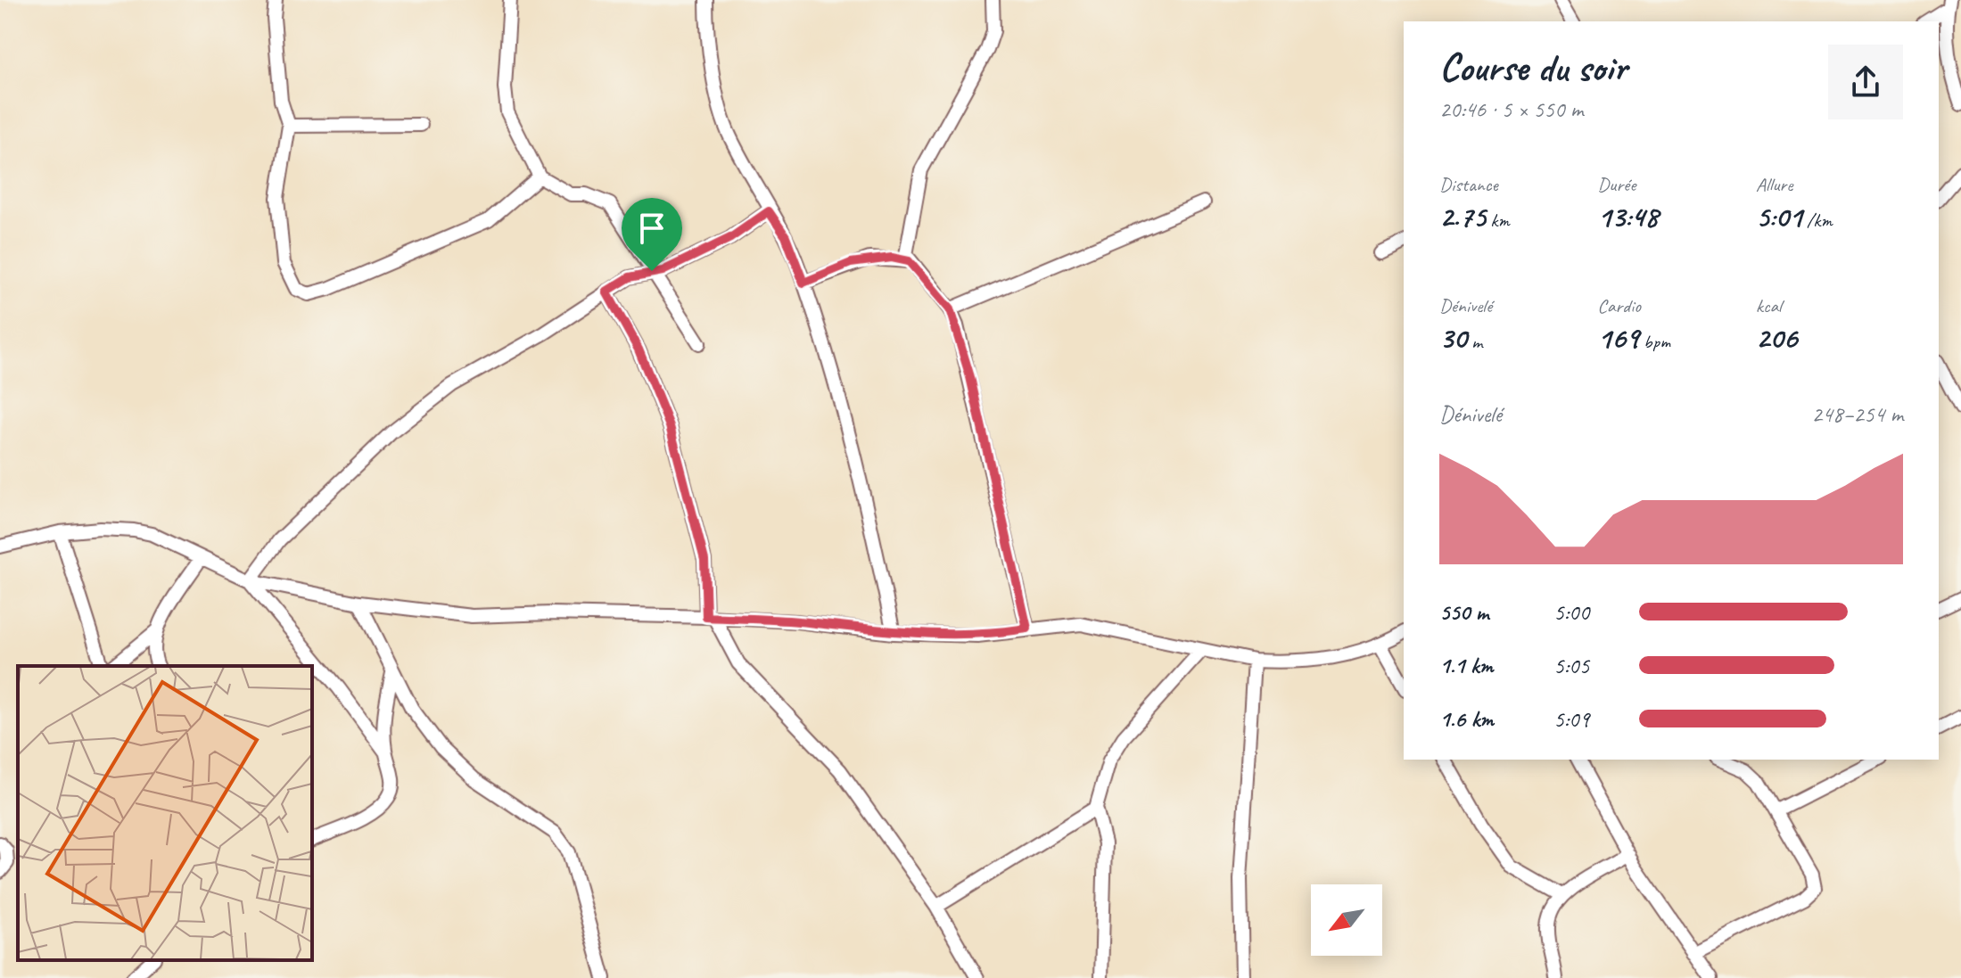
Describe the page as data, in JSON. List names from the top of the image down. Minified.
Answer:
{"north":"bottom left","page":{"heading":["Course du soir","20:46 · 5 × 550 m"],"stats":[["Distance","2.75 km"],["Durée","13:48"],["Allure","5:01 /km"],["Dénivelé","30 m"],["Cardio","169 bpm"],["kcal","206"]],"chart":["Dénivelé","248–254 m"],"list":[{"name":"550 m","note":"5:00"},{"name":"1.1 km","note":"5:05"},{"name":"1.6 km","note":"5:09"}]}}
